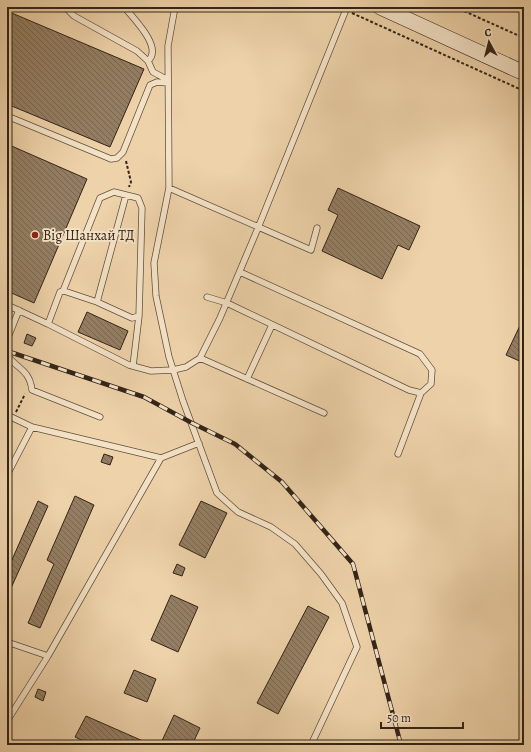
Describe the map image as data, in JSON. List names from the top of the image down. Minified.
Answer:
{"places":["Big Шанхай ТД"],"scale_bar":"50 m","north":"top"}
